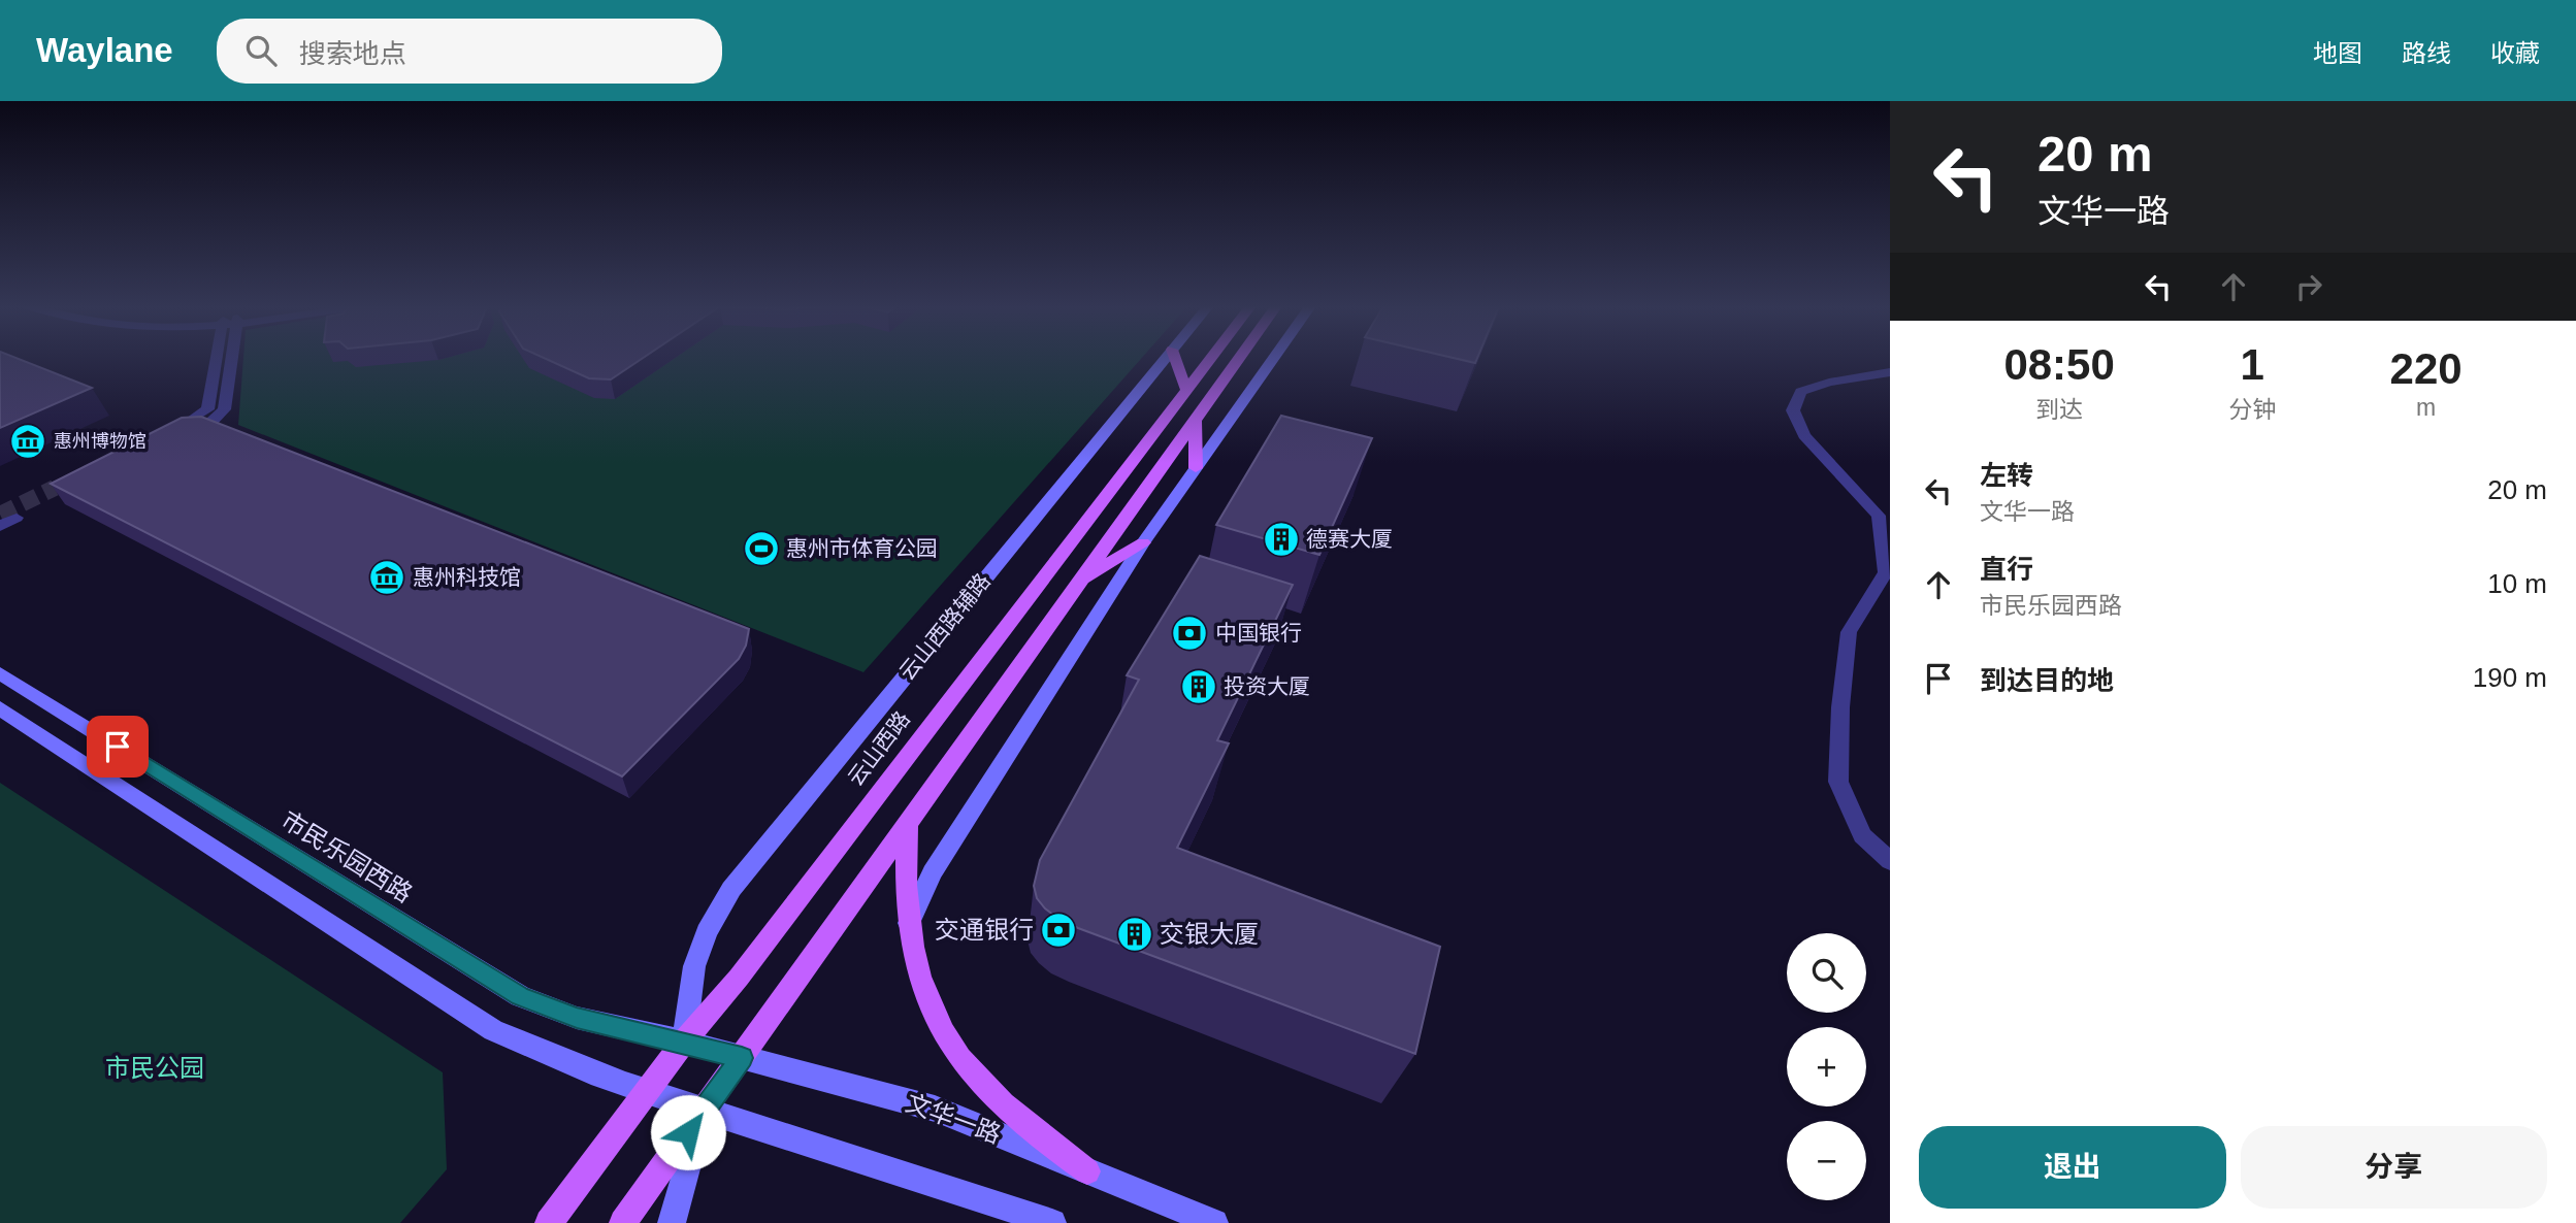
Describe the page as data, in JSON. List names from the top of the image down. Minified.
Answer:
{"streets":{"main road":["云山西路辅路","云山西路","市民乐园西路","文华一路"]},"crossings":[["云山西路辅路","云山西路"],["云山西路辅路","市民乐园西路"],["云山西路辅路","文华一路"],["云山西路","市民乐园西路"],["云山西路","文华一路"],["市民乐园西路","文华一路"]],"parks":["市民公园"],"places":{"museum":["惠州博物馆","惠州科技馆"],"building":["德赛大厦","投资大厦","交银大厦"],"sports":["惠州市体育公园"],"bank":["中国银行","交通银行"]},"page":{"header":"Waylane","search":"搜索地点","nav":["地图","路线","收藏"],"turn":["20 m","文华一路"],"eta":["08:50","到达","1","分钟","220","m"],"list":[{"name":"左转","note":"文华一路","value":"20 m"},{"name":"直行","note":"市民乐园西路","value":"10 m"},{"name":"到达目的地","value":"190 m"}],"map_buttons":["+","−"],"buttons":["退出","分享"]}}
